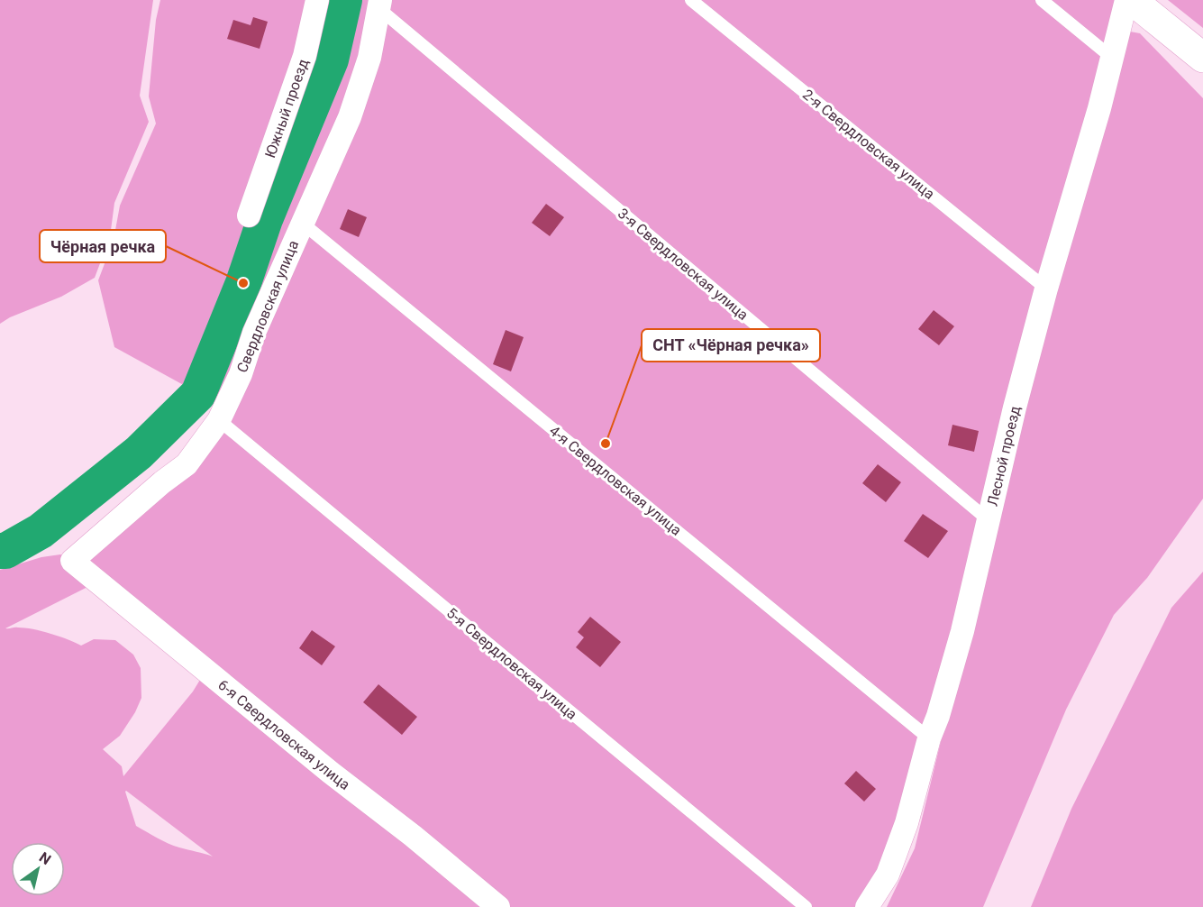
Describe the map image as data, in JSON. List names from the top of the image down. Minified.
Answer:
{"streets":{"street":["Южный проезд","Свердловская улица","Лесной проезд","6-я Свердловская улица"],"lane":["2-я Свердловская улица","3-я Свердловская улица","4-я Свердловская улица","5-я Свердловская улица"]},"crossings":[["2-я Свердловская улица","Лесной проезд"],["3-я Свердловская улица","Свердловская улица"],["3-я Свердловская улица","Лесной проезд"],["Свердловская улица","4-я Свердловская улица"],["Свердловская улица","5-я Свердловская улица"],["Свердловская улица","6-я Свердловская улица"],["Лесной проезд","4-я Свердловская улица"]],"places":["Чёрная речка","СНТ «Чёрная речка»"],"north":"top right"}
